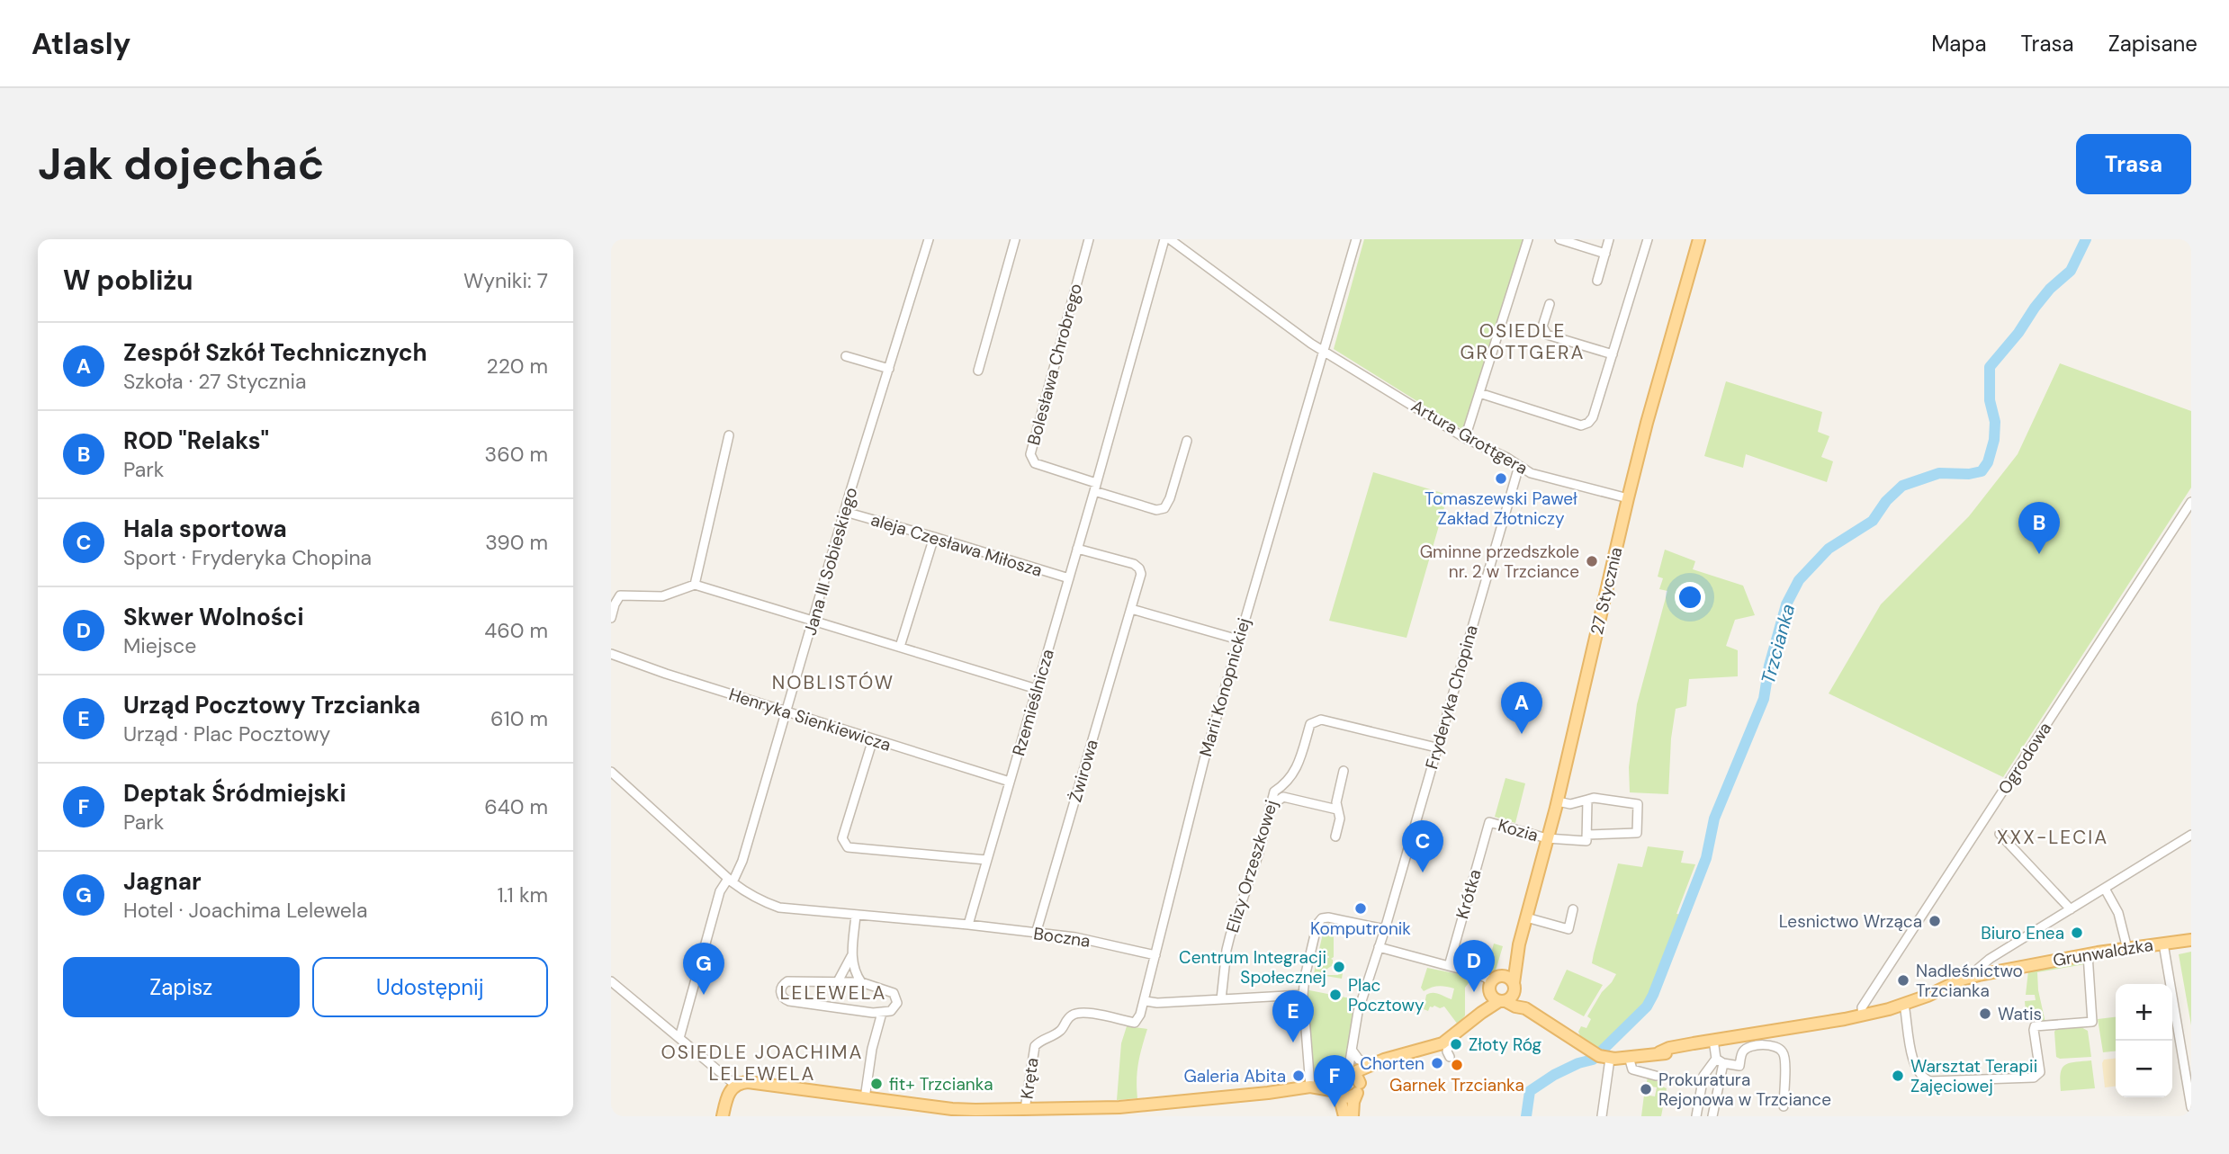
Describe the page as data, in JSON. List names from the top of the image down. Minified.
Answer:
{"streets":{"main road":["27 Stycznia","Grunwaldzka"],"street":["Bolesława Chrobrego","Artura Grottgera","aleja Czesława Miłosza","Jana III Sobieskiego","Marii Konopnickiej","Fryderyka Chopina","Rzemieślnicza","Henryka Sienkiewicza","Ogrodowa","Żwirowa","Kozia","Elizy Orzeszkowej","Krótka","Boczna","Kręta"]},"crossings":[["Bolesława Chrobrego","Rzemieślnicza"],["Artura Grottgera","27 Stycznia"],["Artura Grottgera","Marii Konopnickiej"],["Artura Grottgera","Fryderyka Chopina"],["aleja Czesława Miłosza","Jana III Sobieskiego"],["aleja Czesława Miłosza","Rzemieślnicza"],["Jana III Sobieskiego","Henryka Sienkiewicza"],["27 Stycznia","Kozia"],["Marii Konopnickiej","Boczna"],["Marii Konopnickiej","Kręta"],["Fryderyka Chopina","Elizy Orzeszkowej"],["Rzemieślnicza","Henryka Sienkiewicza"],["Rzemieślnicza","Żwirowa"],["Rzemieślnicza","Boczna"],["Ogrodowa","Grunwaldzka"],["Żwirowa","Boczna"],["Kozia","Krótka"]],"districts":["OSIEDLE GROTTGERA","NOBLISTÓW","XXX-LECIA","LELEWELA","OSIEDLE JOACHIMA LELEWELA"],"water":["Trzcianka"],"places":["Tomaszewski Paweł Zakład Złotniczy","Gminne przedszkole nr. 2 w Trzciance","Komputronik","Lesnictwo Wrząca","Biuro Enea","Centrum Integracji Społecznej","Nadleśnictwo Trzcianka","Plac Pocztowy","Watis","Złoty Róg","Chorten","Garnek Trzcianka","Galeria Abita","Warsztat Terapii Zajęciowej","fit+ Trzcianka","Prokuratura Rejonowa w Trzciance"],"page":{"header":"Atlasly","nav":["Mapa","Trasa","Zapisane"],"buttons":["Trasa",["Zapisz","Udostępnij"]],"title":"Jak dojechać","heading":["W pobliżu","Wyniki: 7"],"list":[{"mark":"A","name":"Zespół Szkół Technicznych","note":"Szkoła · 27 Stycznia","value":"220 m"},{"mark":"B","name":"ROD \"Relaks\"","note":"Park","value":"360 m"},{"mark":"C","name":"Hala sportowa","note":"Sport · Fryderyka Chopina","value":"390 m"},{"mark":"D","name":"Skwer Wolności","note":"Miejsce","value":"460 m"},{"mark":"E","name":"Urząd Pocztowy Trzcianka","note":"Urząd · Plac Pocztowy","value":"610 m"},{"mark":"F","name":"Deptak Śródmiejski","note":"Park","value":"640 m"},{"mark":"G","name":"Jagnar","note":"Hotel · Joachima Lelewela","value":"1.1 km"}],"pins":["B","A","C","D","G","E","F"],"map_buttons":["+","−"]}}
